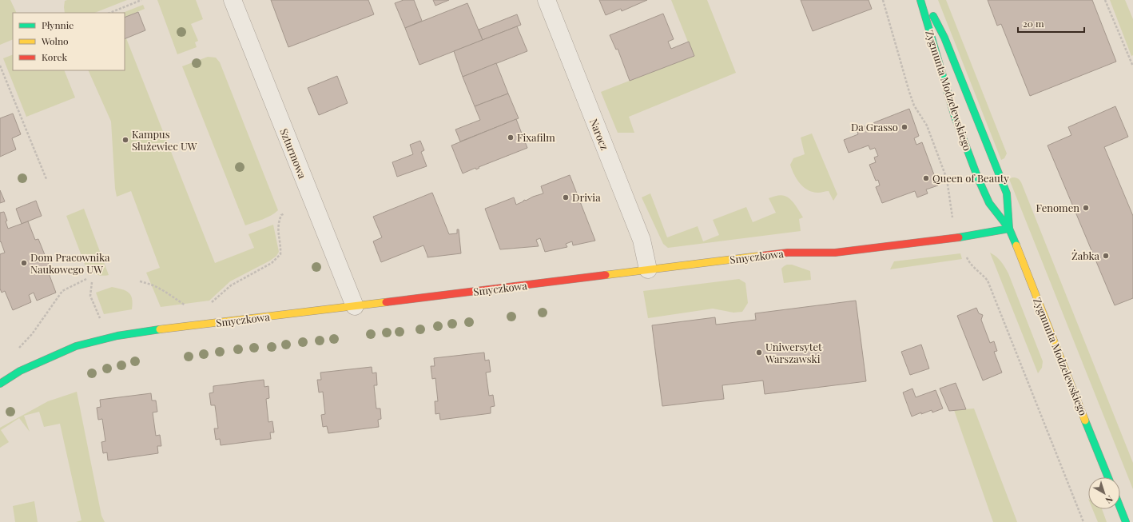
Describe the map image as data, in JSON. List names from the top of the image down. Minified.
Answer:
{"streets":{"street":["Zygmunta Modzelewskiego","Narocz","Szturmowa","Smyczkowa"]},"crossings":[["Zygmunta Modzelewskiego","Smyczkowa"],["Narocz","Smyczkowa"],["Szturmowa","Smyczkowa"]],"places":["Da Grasso","Fixafilm","Kampus Służewiec UW","Queen of Beauty","Drivia","Fenomen","Żabka","Dom Pracownika Naukowego UW","Uniwersytet Warszawski"],"legend":["Płynnie","Wolno","Korek"],"scale_bar":"20 m","north":"bottom right"}
